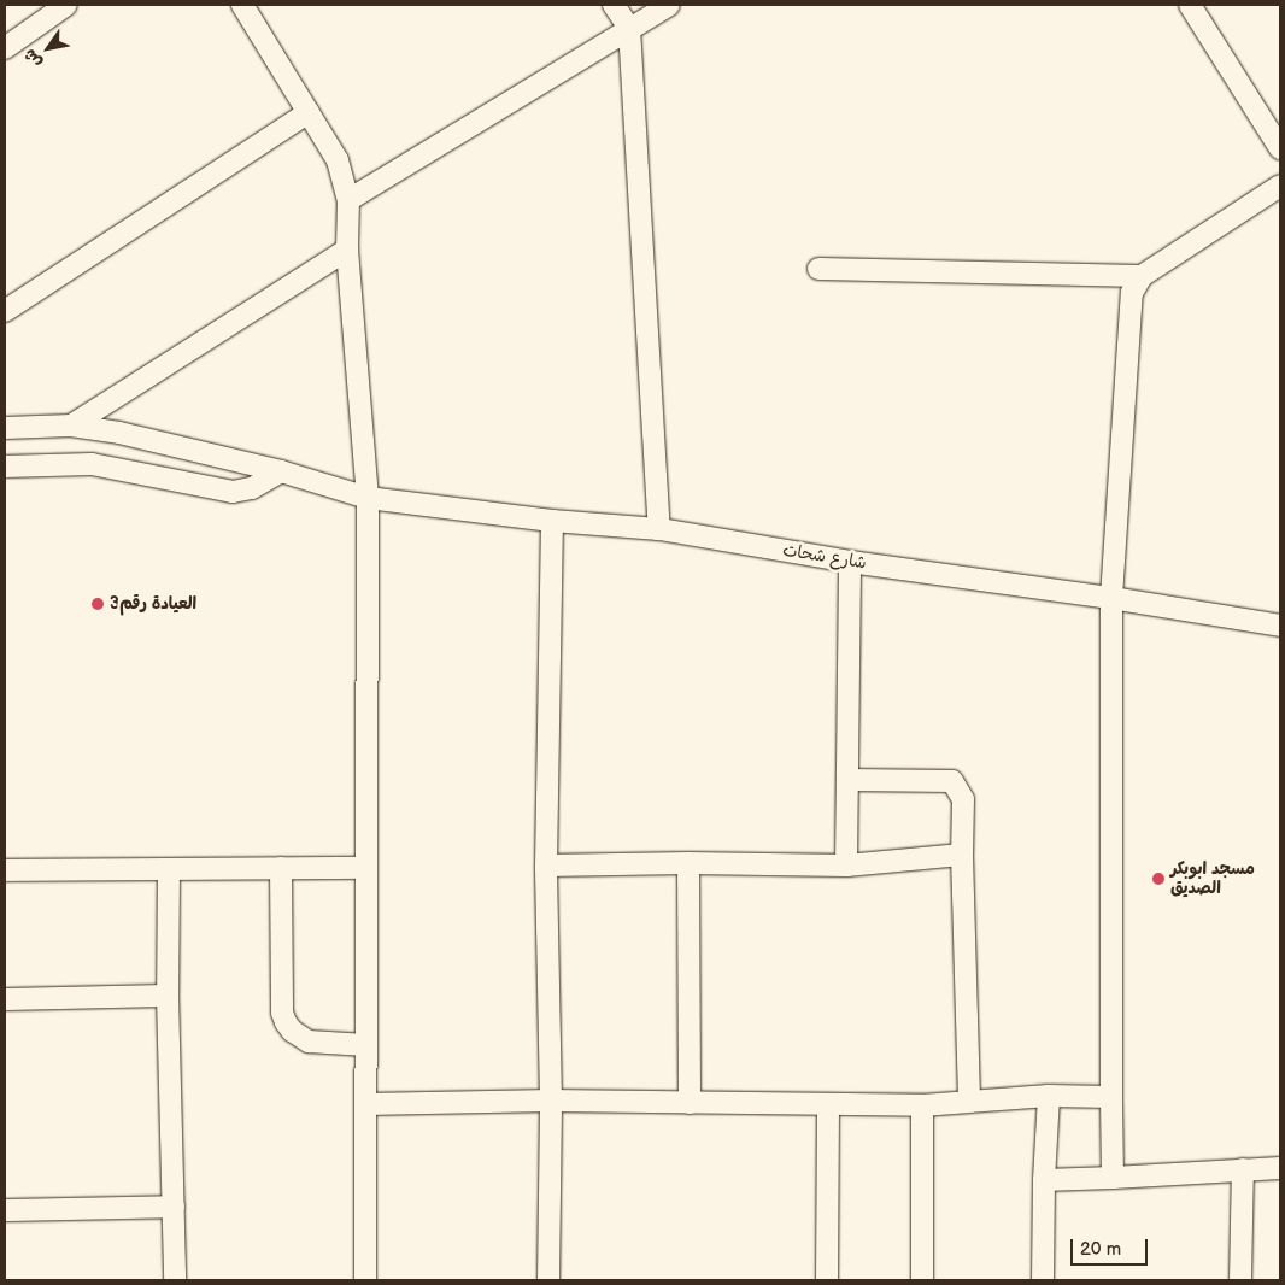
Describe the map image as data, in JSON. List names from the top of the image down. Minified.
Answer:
{"streets":{"street":["شارع شحات"]},"places":["3العيادة رقم","مسجد ابوبكر الصديق"],"scale_bar":"20 m","north":"bottom left"}
